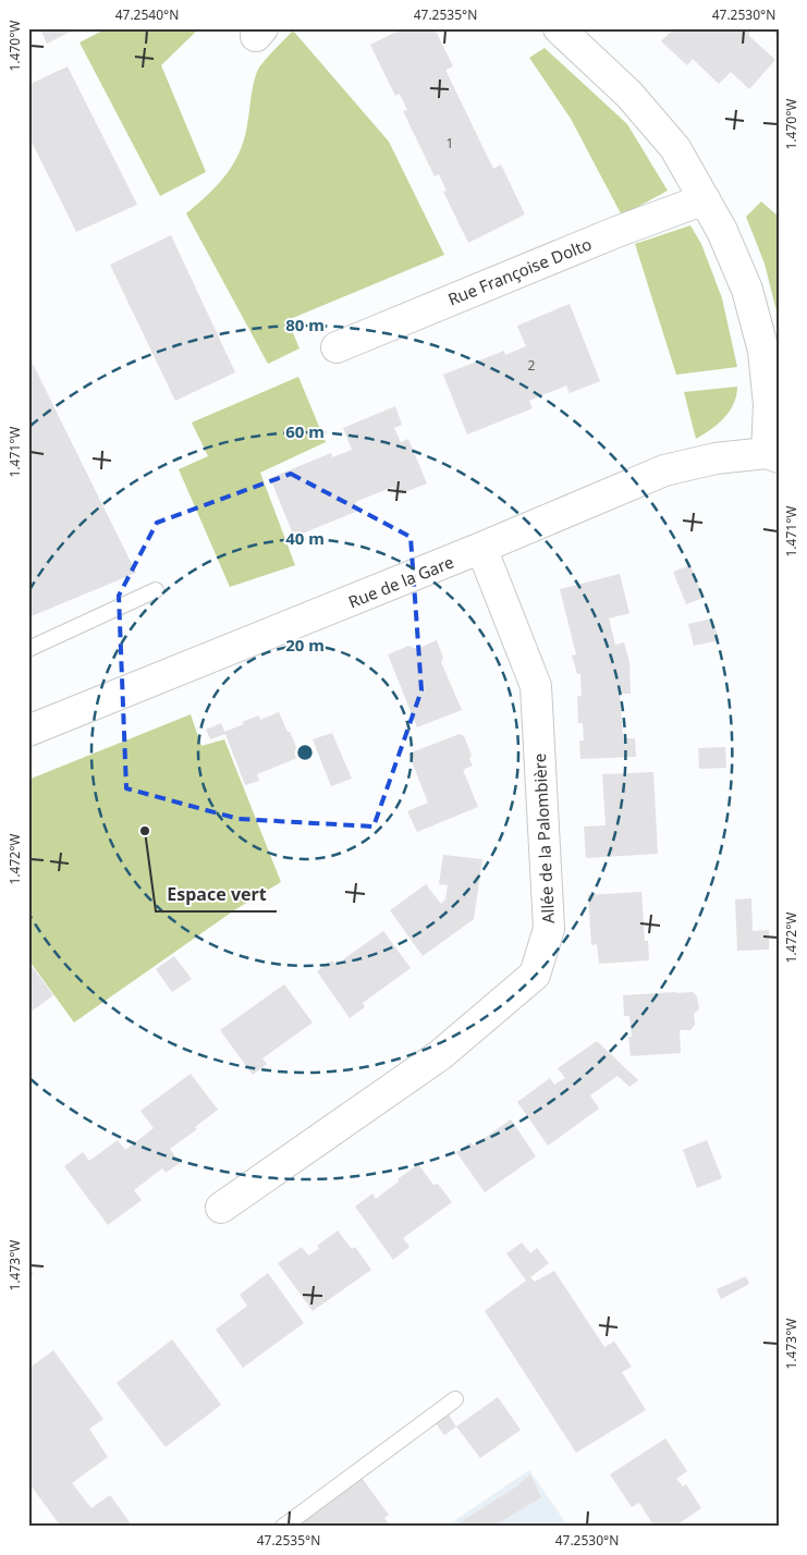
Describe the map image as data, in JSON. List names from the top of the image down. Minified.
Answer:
{"streets":{"street":["Rue Françoise Dolto","Rue de la Gare","Allée de la Palombière"]},"crossings":[["Rue de la Gare","Allée de la Palombière"]],"places":["Espace vert"],"house_numbers":["1","2"],"coordinates":["47.2540°N","47.2535°N","47.2530°N","1.470°W","1.471°W","1.472°W","1.473°W"],"rings":["80 m","60 m","40 m","20 m"]}
